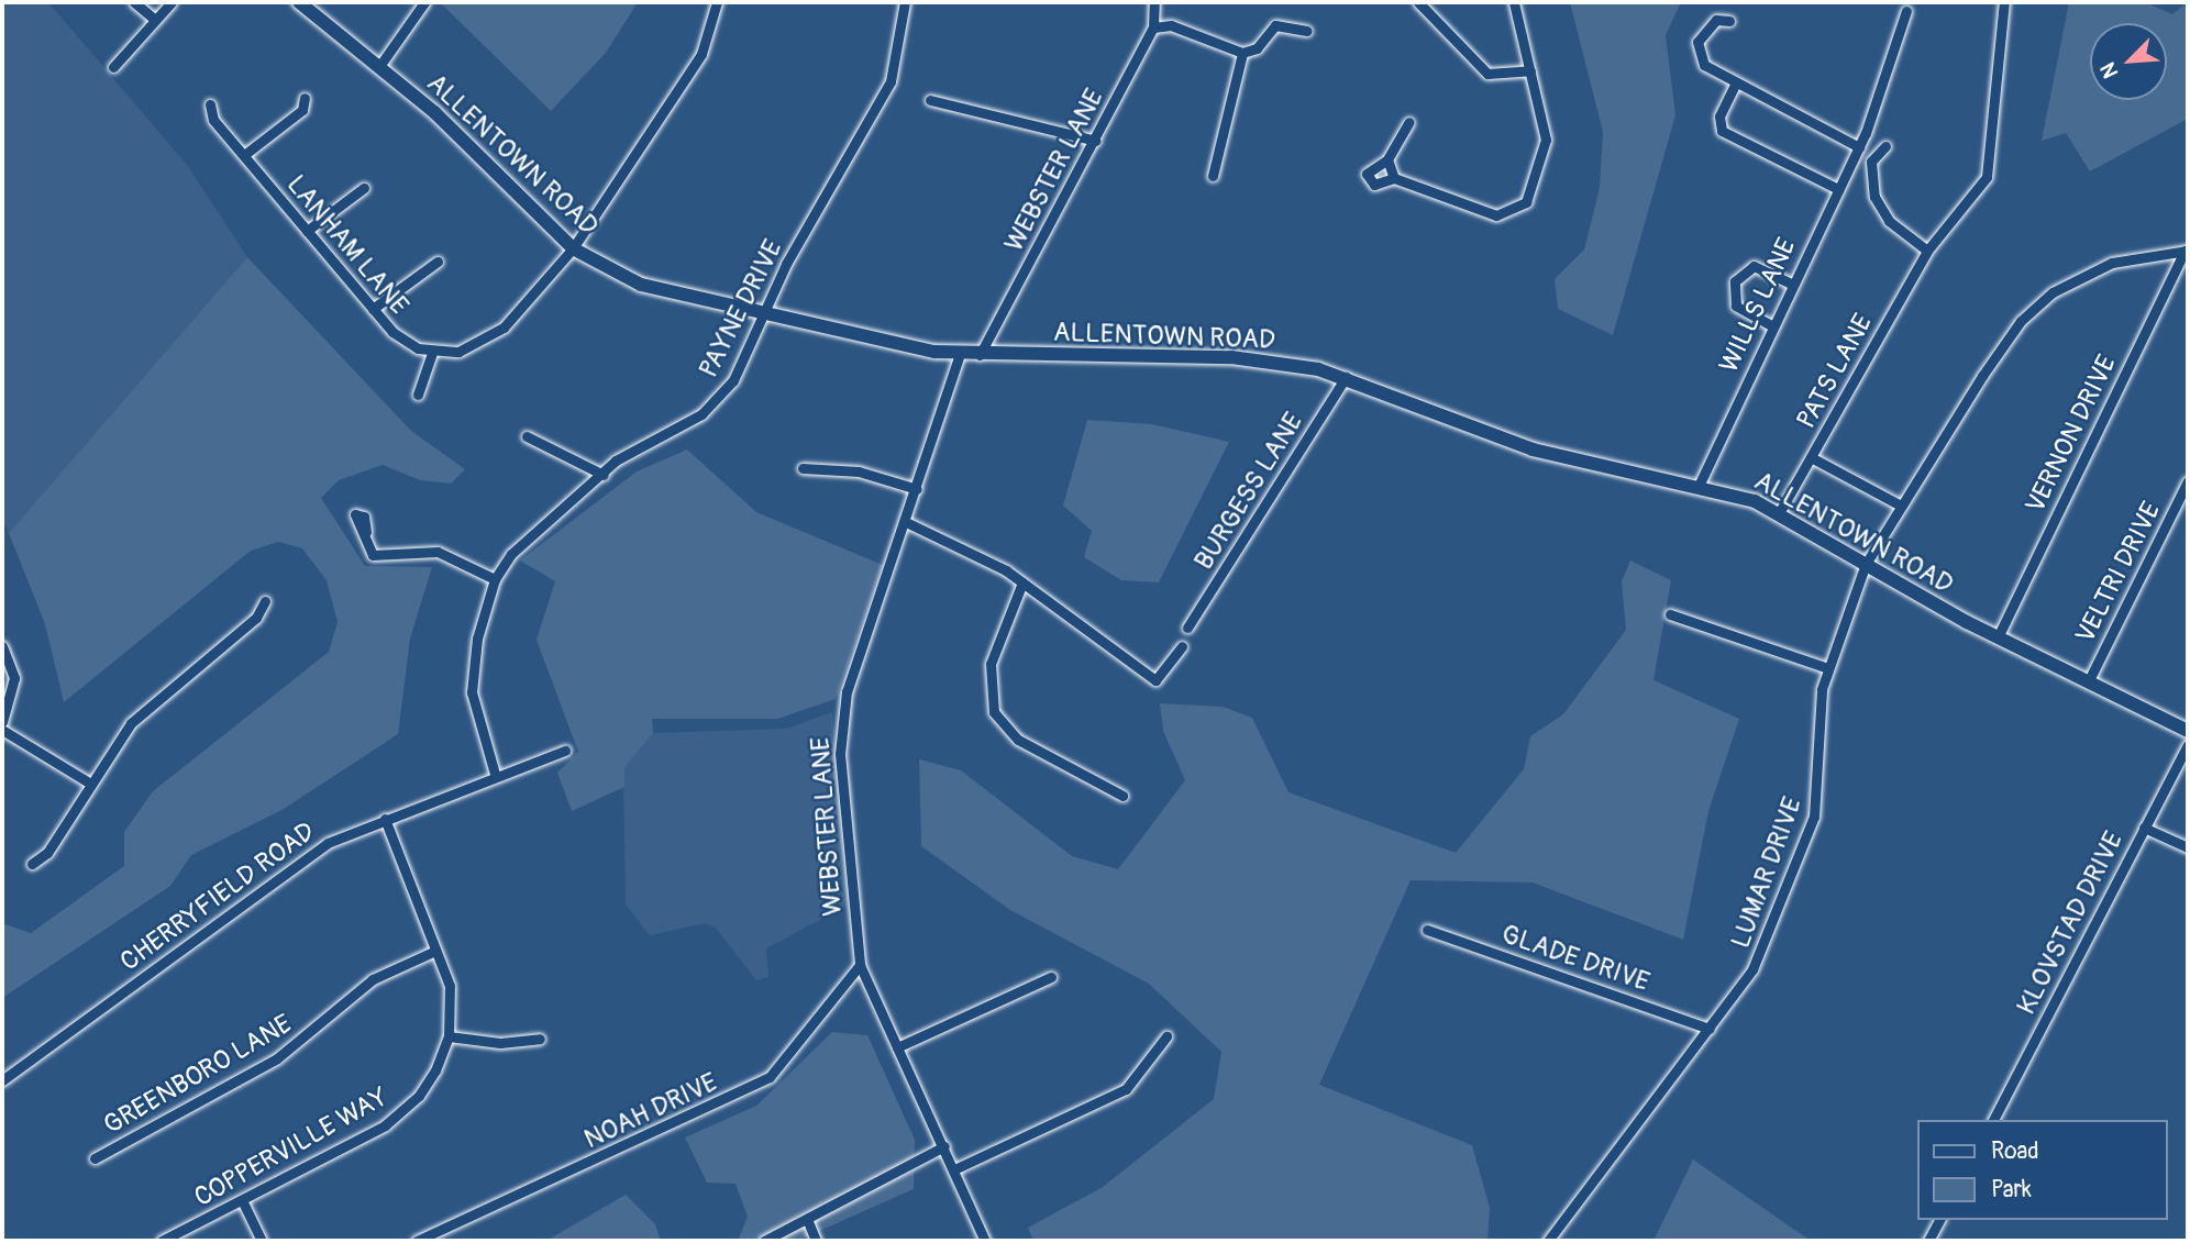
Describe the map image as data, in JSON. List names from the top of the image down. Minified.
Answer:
{"streets":{"main road":["ALLENTOWN ROAD"],"street":["WEBSTER LANE","LANHAM LANE","WILLS LANE","PAYNE DRIVE","PATS LANE","VERNON DRIVE","BURGESS LANE","VELTRI DRIVE","LUMAR DRIVE","CHERRYFIELD ROAD","KLOVSTAD DRIVE","GLADE DRIVE","GREENBORO LANE","NOAH DRIVE","COPPERVILLE WAY"]},"crossings":[["ALLENTOWN ROAD","WEBSTER LANE"],["ALLENTOWN ROAD","WILLS LANE"],["ALLENTOWN ROAD","PAYNE DRIVE"],["ALLENTOWN ROAD","PATS LANE"],["ALLENTOWN ROAD","VERNON DRIVE"],["ALLENTOWN ROAD","BURGESS LANE"],["ALLENTOWN ROAD","VELTRI DRIVE"],["ALLENTOWN ROAD","LUMAR DRIVE"],["WEBSTER LANE","NOAH DRIVE"],["PAYNE DRIVE","CHERRYFIELD ROAD"],["VERNON DRIVE","LUMAR DRIVE"],["LUMAR DRIVE","GLADE DRIVE"],["CHERRYFIELD ROAD","COPPERVILLE WAY"],["GREENBORO LANE","COPPERVILLE WAY"]],"legend":["Road","Park"],"north":"bottom left"}
